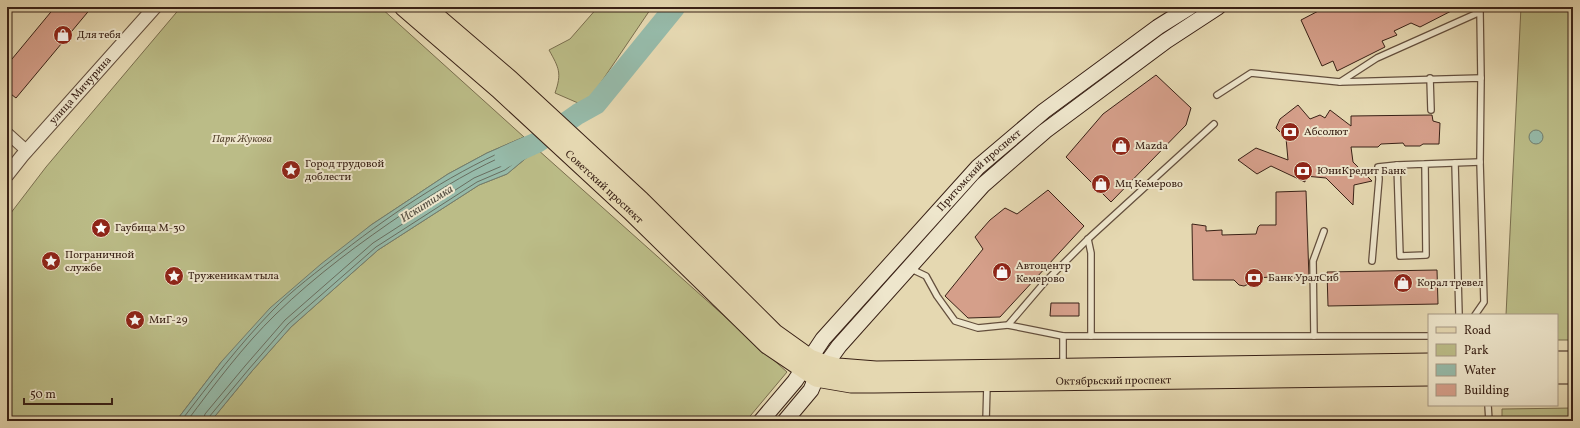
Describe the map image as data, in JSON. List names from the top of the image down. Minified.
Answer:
{"streets":{"main road":["Притомский проспект","Советский проспект","Октябрьский проспект"],"street":["улица Мичурина"]},"crossings":[["Притомский проспект","Советский проспект"],["Притомский проспект","Октябрьский проспект"],["Советский проспект","Октябрьский проспект"]],"water":["Искитимка"],"parks":["Парк Жукова"],"places":{"shop":["Для тебя","Mazda","Мц Кемерово","Автоцентр Кемерово","Корал тревел"],"bank":["Абсолют","ЮниКредит Банк","Банк УралСиб"],"place":["Город трудовой доблести","Гаубица М-30","Пограничной службе","Труженикам тыла","МиГ-29"]},"legend":["Road","Park","Water","Building"],"scale_bar":"50 m"}
